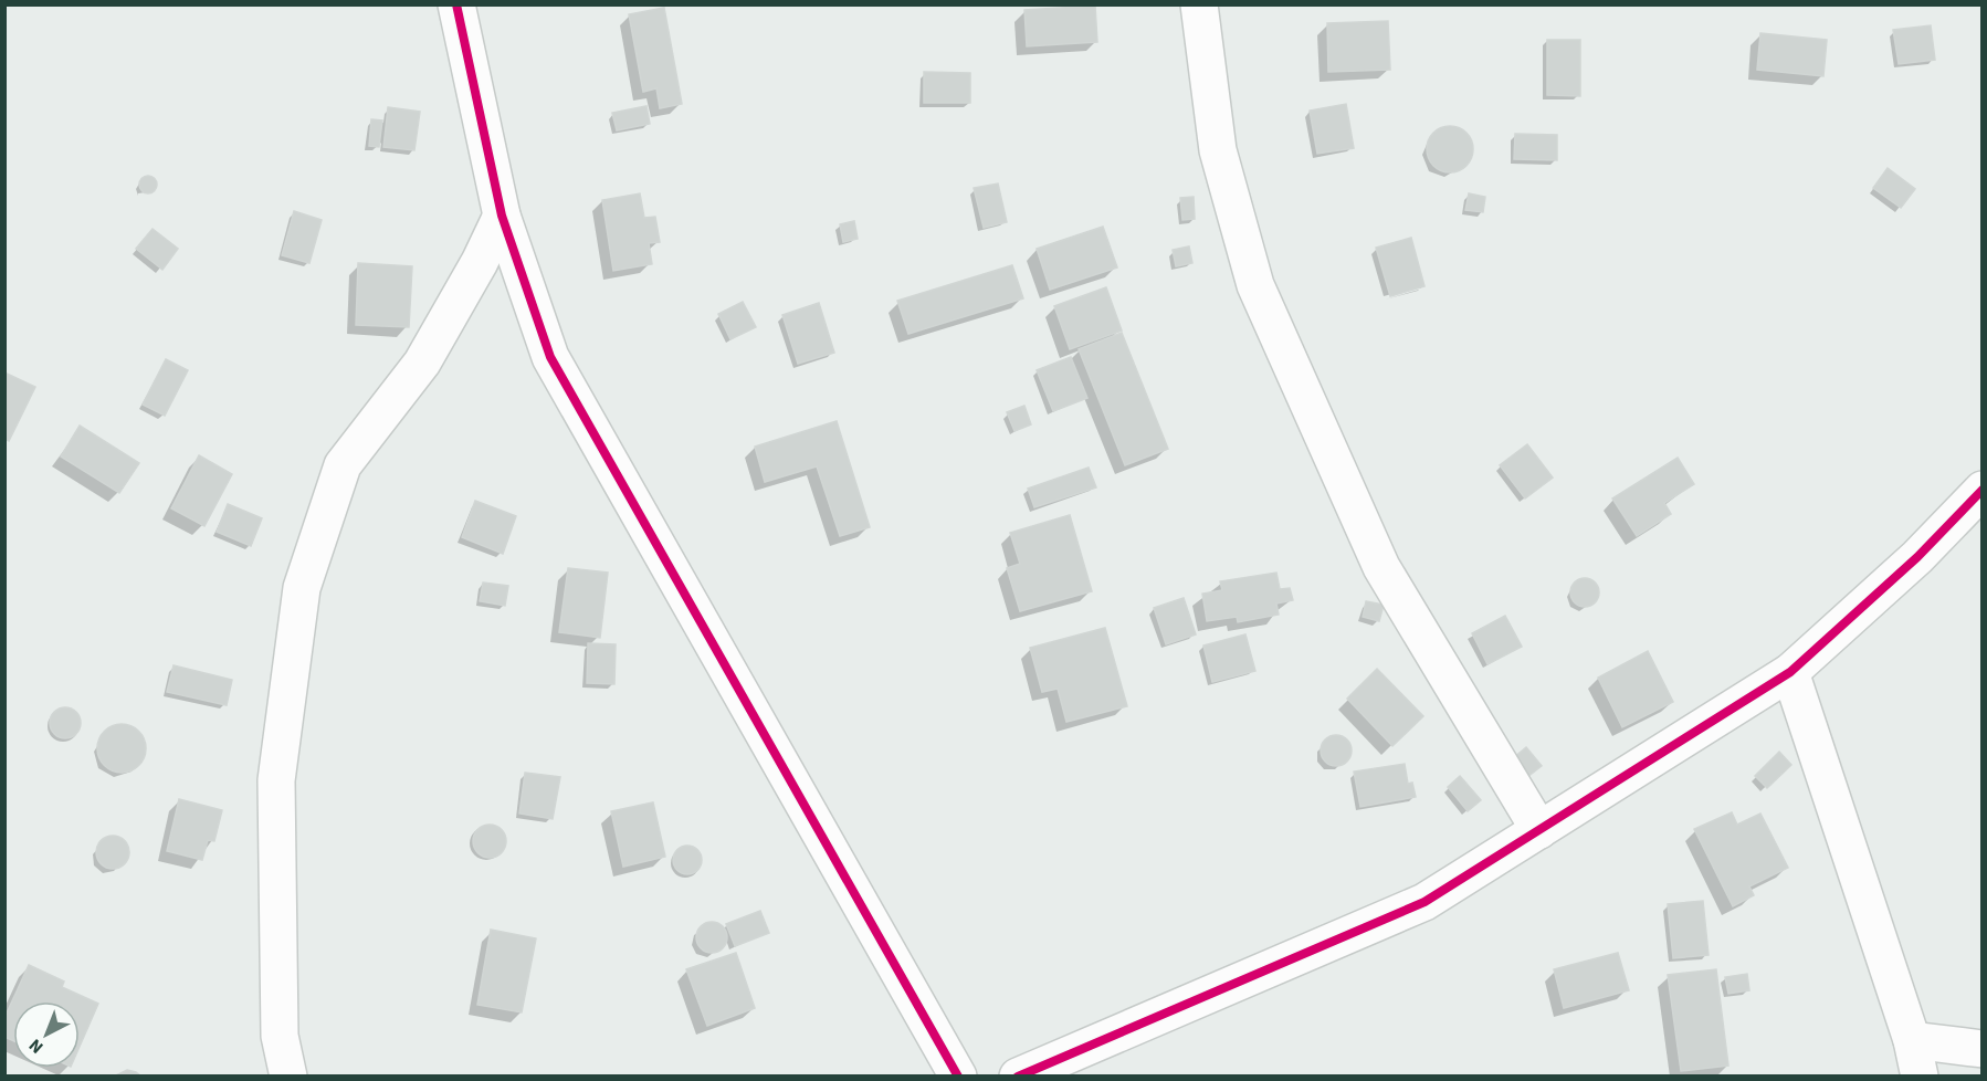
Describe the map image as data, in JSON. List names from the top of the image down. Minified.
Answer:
{"north":"bottom left"}
